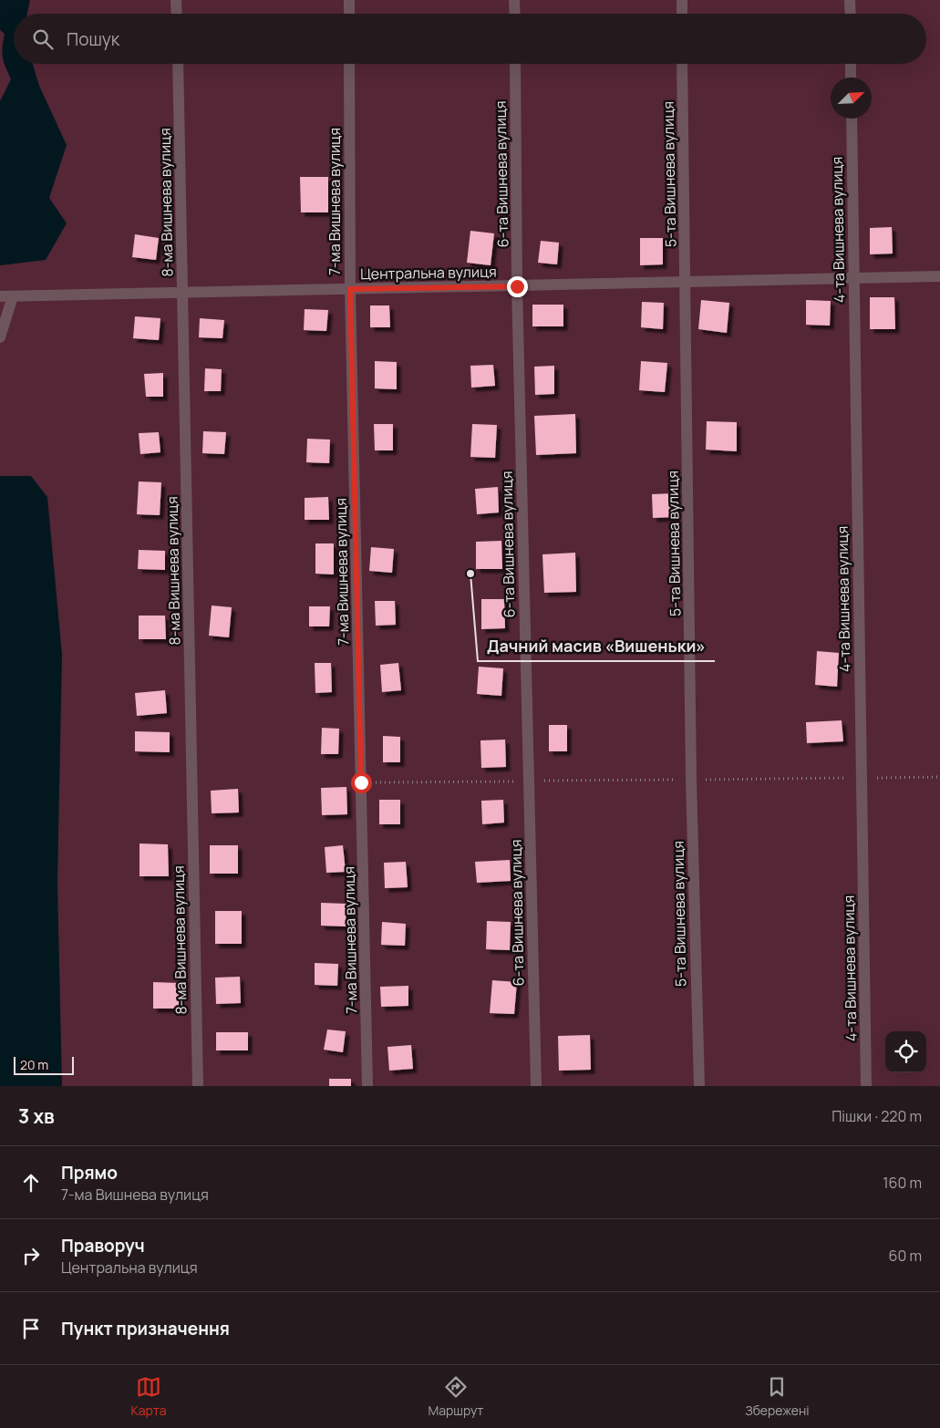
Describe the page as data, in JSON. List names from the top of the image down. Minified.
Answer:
{"streets":{"street":["6-та Вишнева вулиця","5-та Вишнева вулиця","7-ма Вишнева вулиця","8-ма Вишнева вулиця","4-та Вишнева вулиця","Центральна вулиця"]},"crossings":[["6-та Вишнева вулиця","Центральна вулиця"],["5-та Вишнева вулиця","Центральна вулиця"],["7-ма Вишнева вулиця","Центральна вулиця"],["8-ма Вишнева вулиця","Центральна вулиця"],["4-та Вишнева вулиця","Центральна вулиця"]],"places":["Дачний масив «Вишеньки»"],"scale_bar":"20 m","north":"top right","page":{"search":"Пошук","scale":"20 m","heading":["3 хв","Пішки · 220 m"],"list":[["Прямо","7-ма Вишнева вулиця","160 m"],["Праворуч","Центральна вулиця","60 m"],"Пункт призначення"],"nav":["Карта","Маршрут","Збережені"]}}
